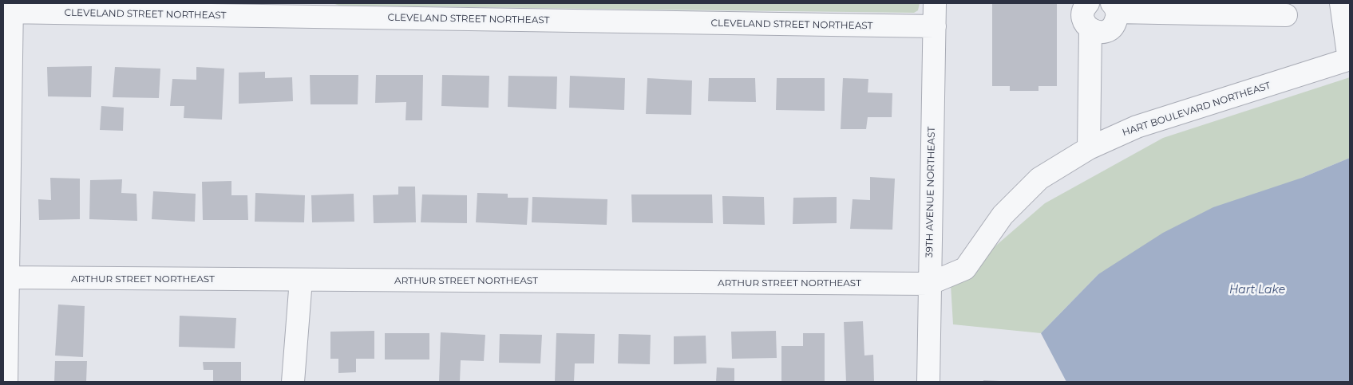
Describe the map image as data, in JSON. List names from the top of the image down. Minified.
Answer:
{"streets":{"street":["CLEVELAND STREET NORTHEAST","HART BOULEVARD NORTHEAST","39TH AVENUE NORTHEAST","ARTHUR STREET NORTHEAST"]},"crossings":[["CLEVELAND STREET NORTHEAST","39TH AVENUE NORTHEAST"],["HART BOULEVARD NORTHEAST","39TH AVENUE NORTHEAST"],["HART BOULEVARD NORTHEAST","ARTHUR STREET NORTHEAST"],["39TH AVENUE NORTHEAST","ARTHUR STREET NORTHEAST"]],"water":["Hart Lake"]}
